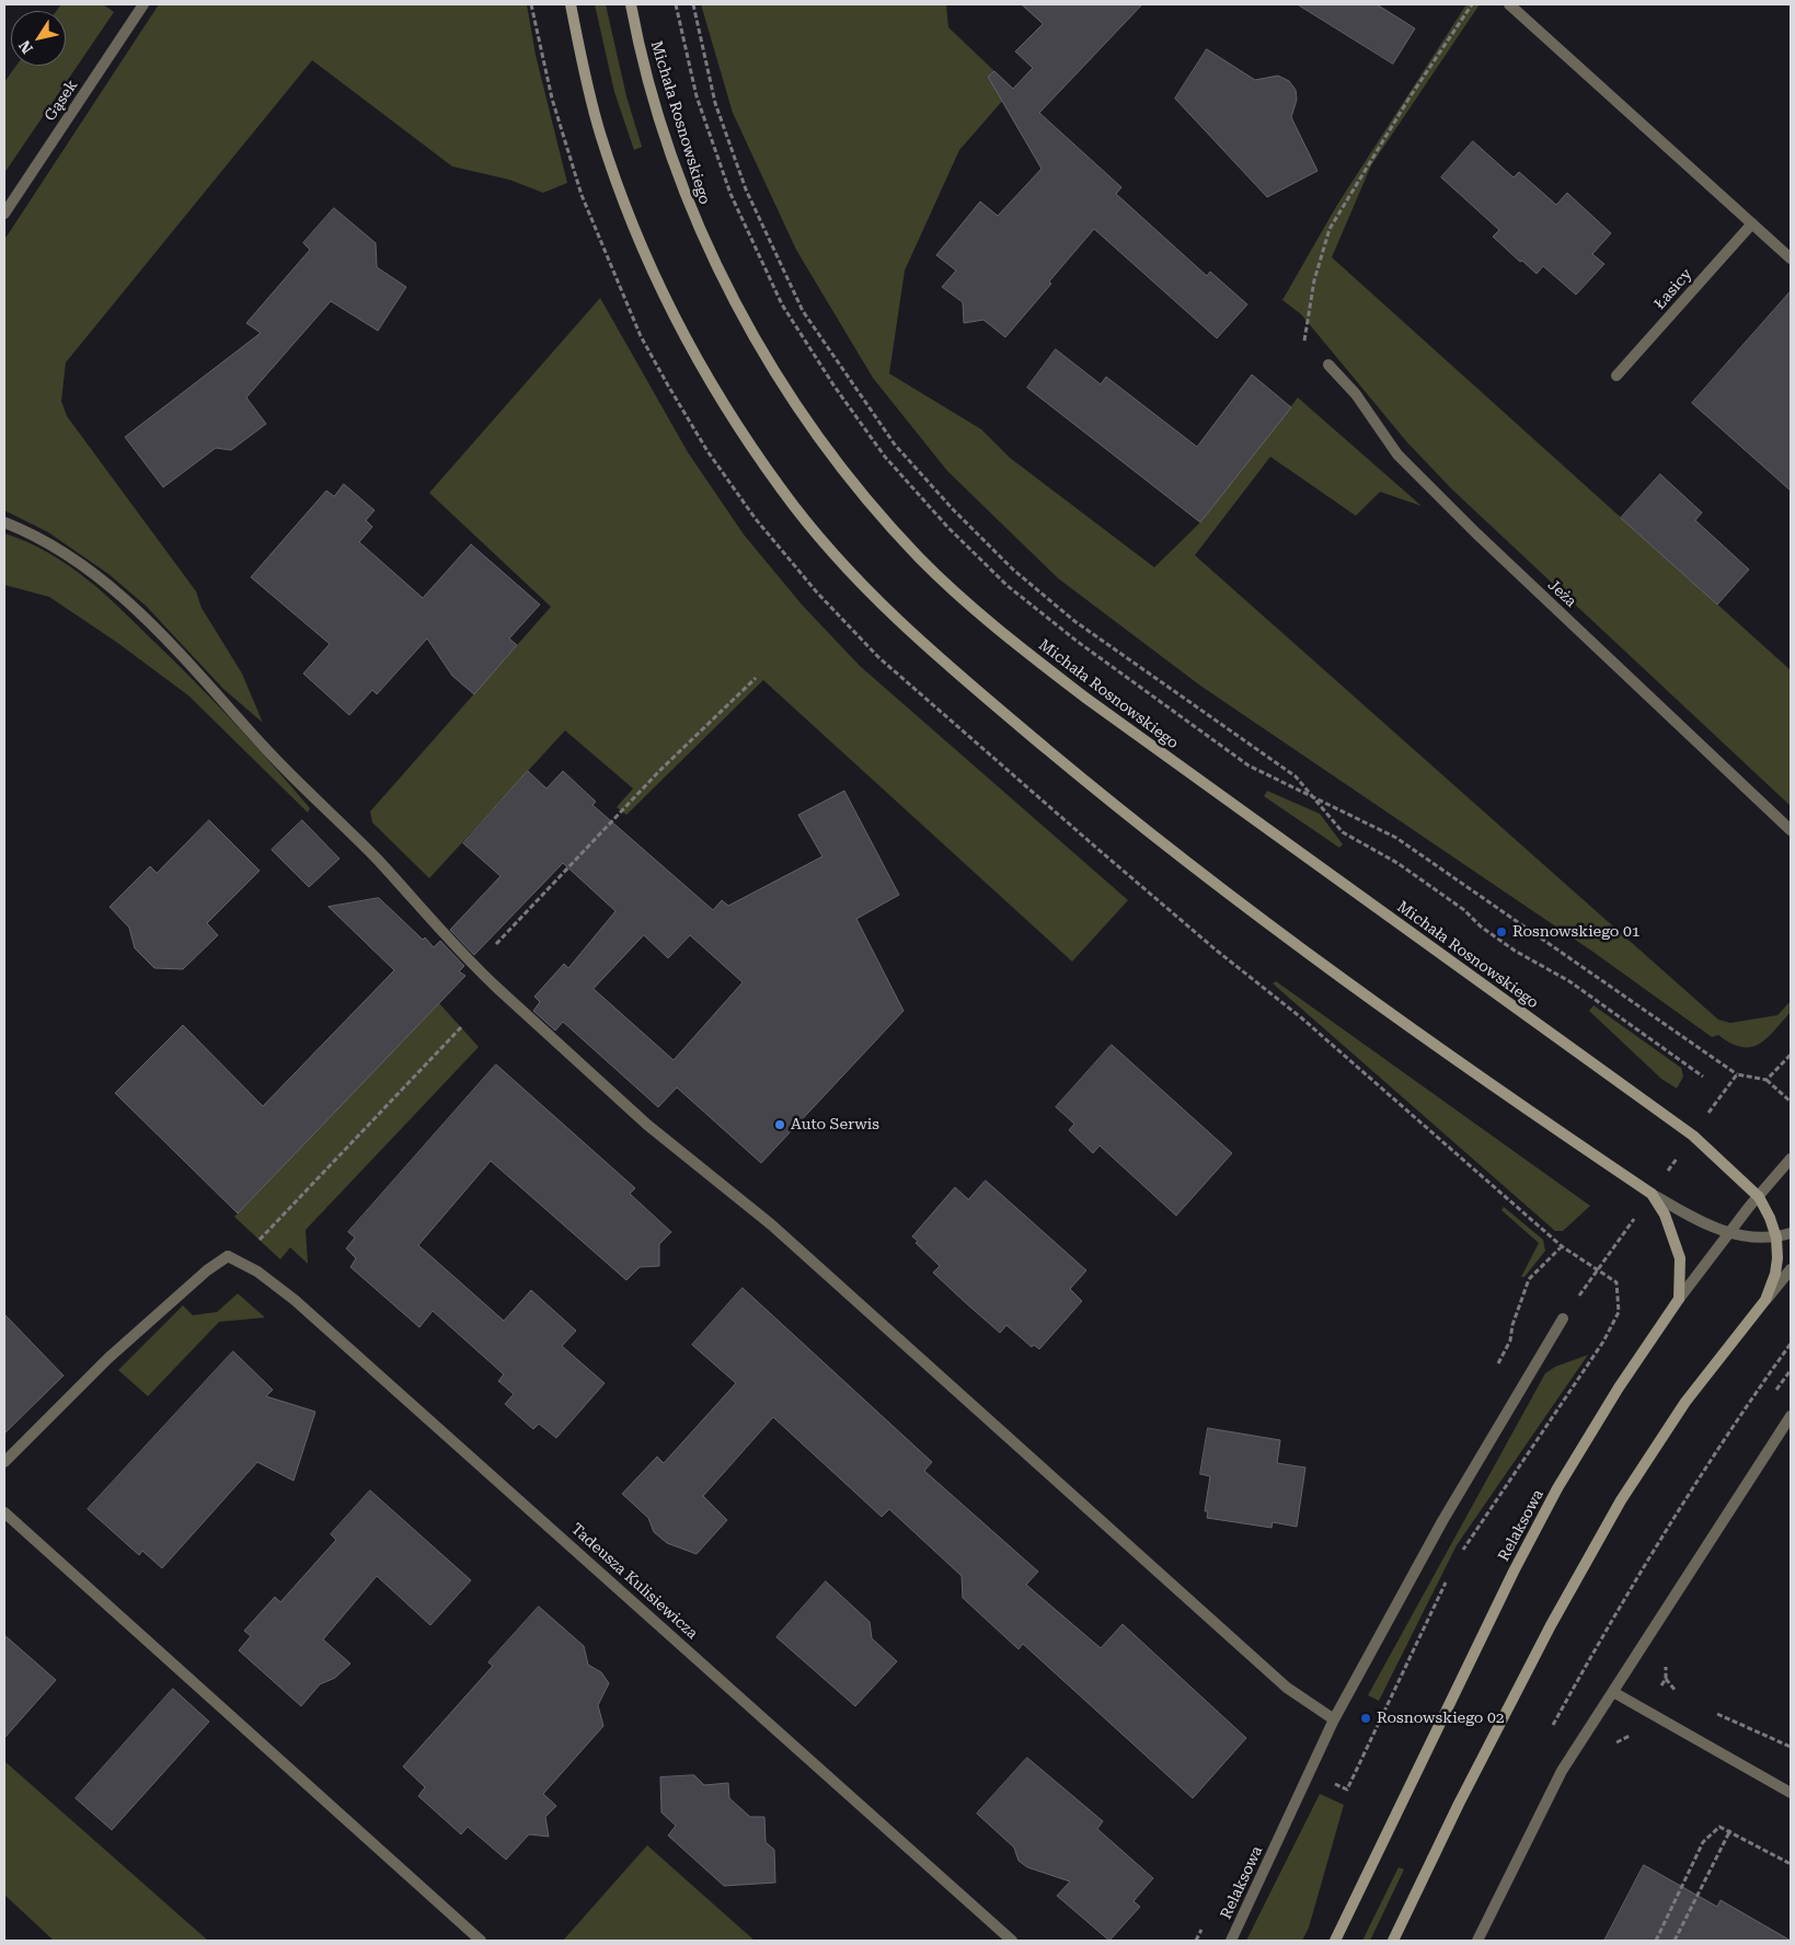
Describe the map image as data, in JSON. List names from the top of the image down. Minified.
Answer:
{"streets":{"street":["Gąsek","Michała Rosnowskiego","Łasicy","Jeża","Relaksowa","Tadeusza Kulisiewicza"]},"crossings":[["Michała Rosnowskiego","Relaksowa"]],"places":["Rosnowskiego 01","Auto Serwis","Rosnowskiego 02"],"north":"bottom left"}
